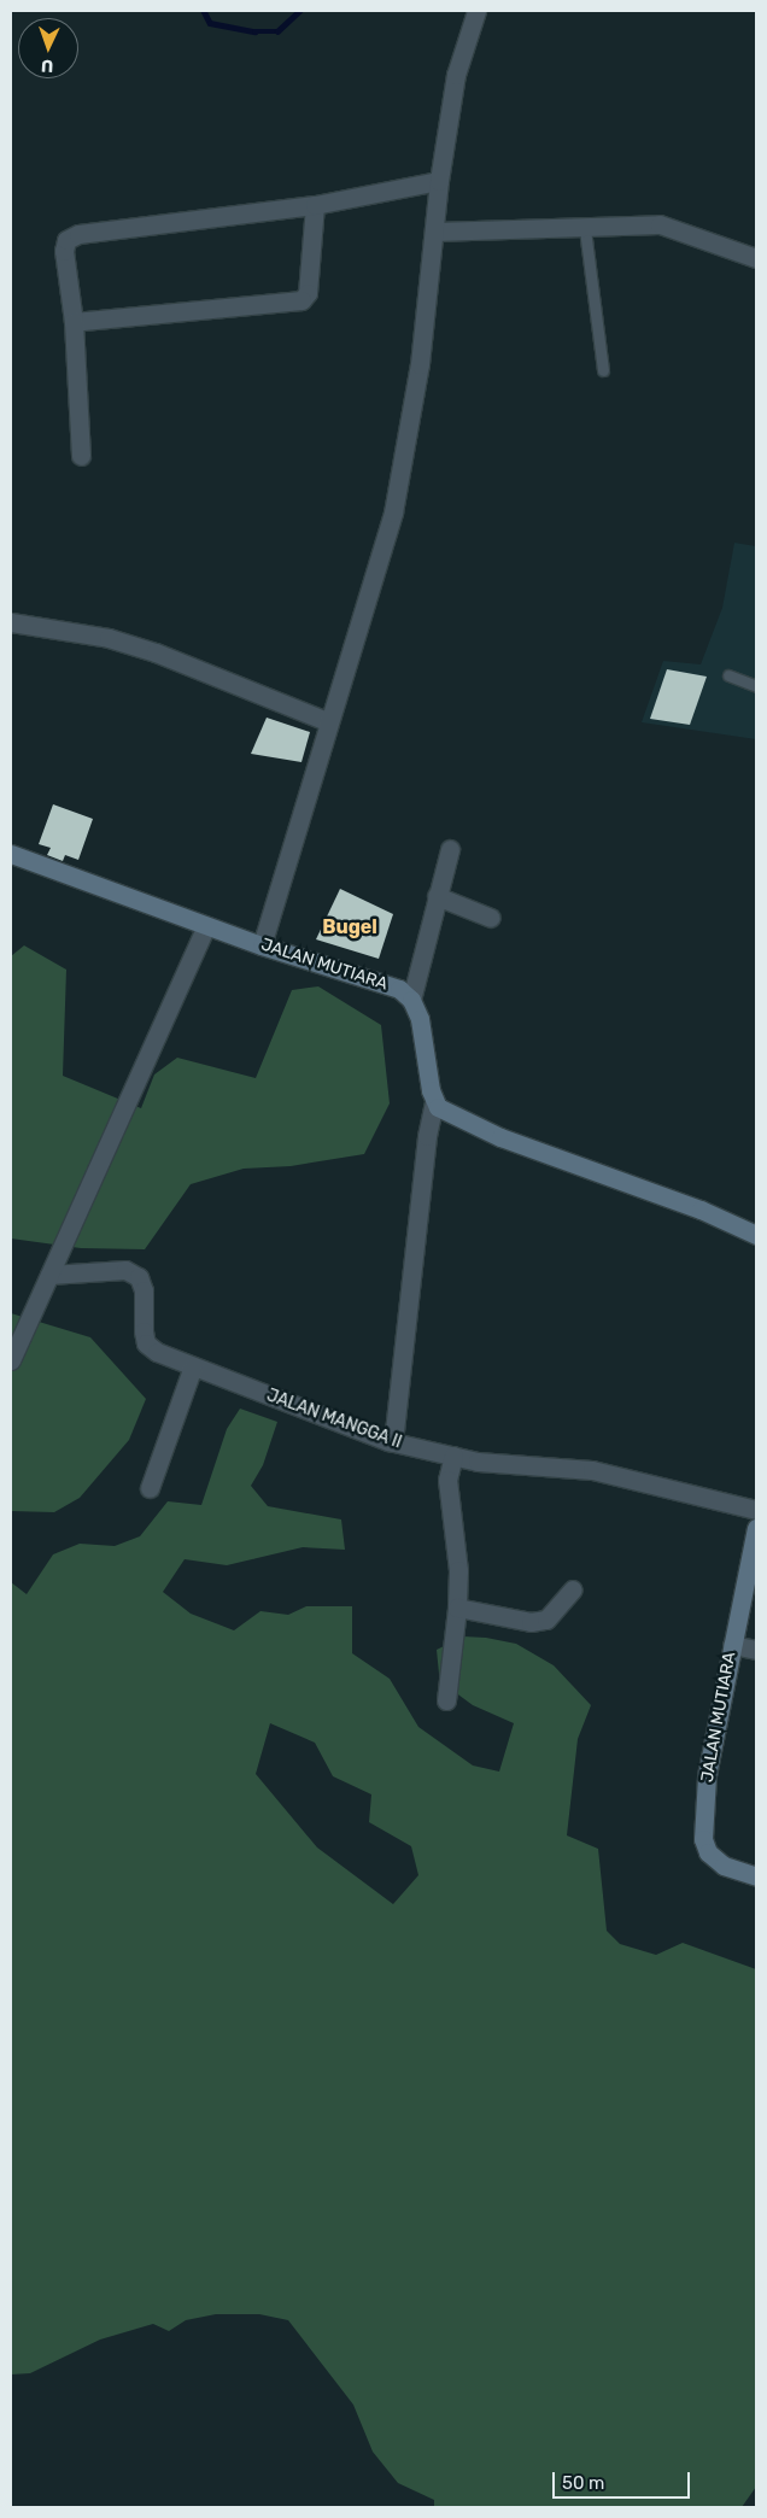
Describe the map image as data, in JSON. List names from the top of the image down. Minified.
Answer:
{"streets":{"street":["JALAN MUTIARA","JALAN MANGGA II"]},"districts":["Bugel"],"scale_bar":"50 m","north":"bottom"}
